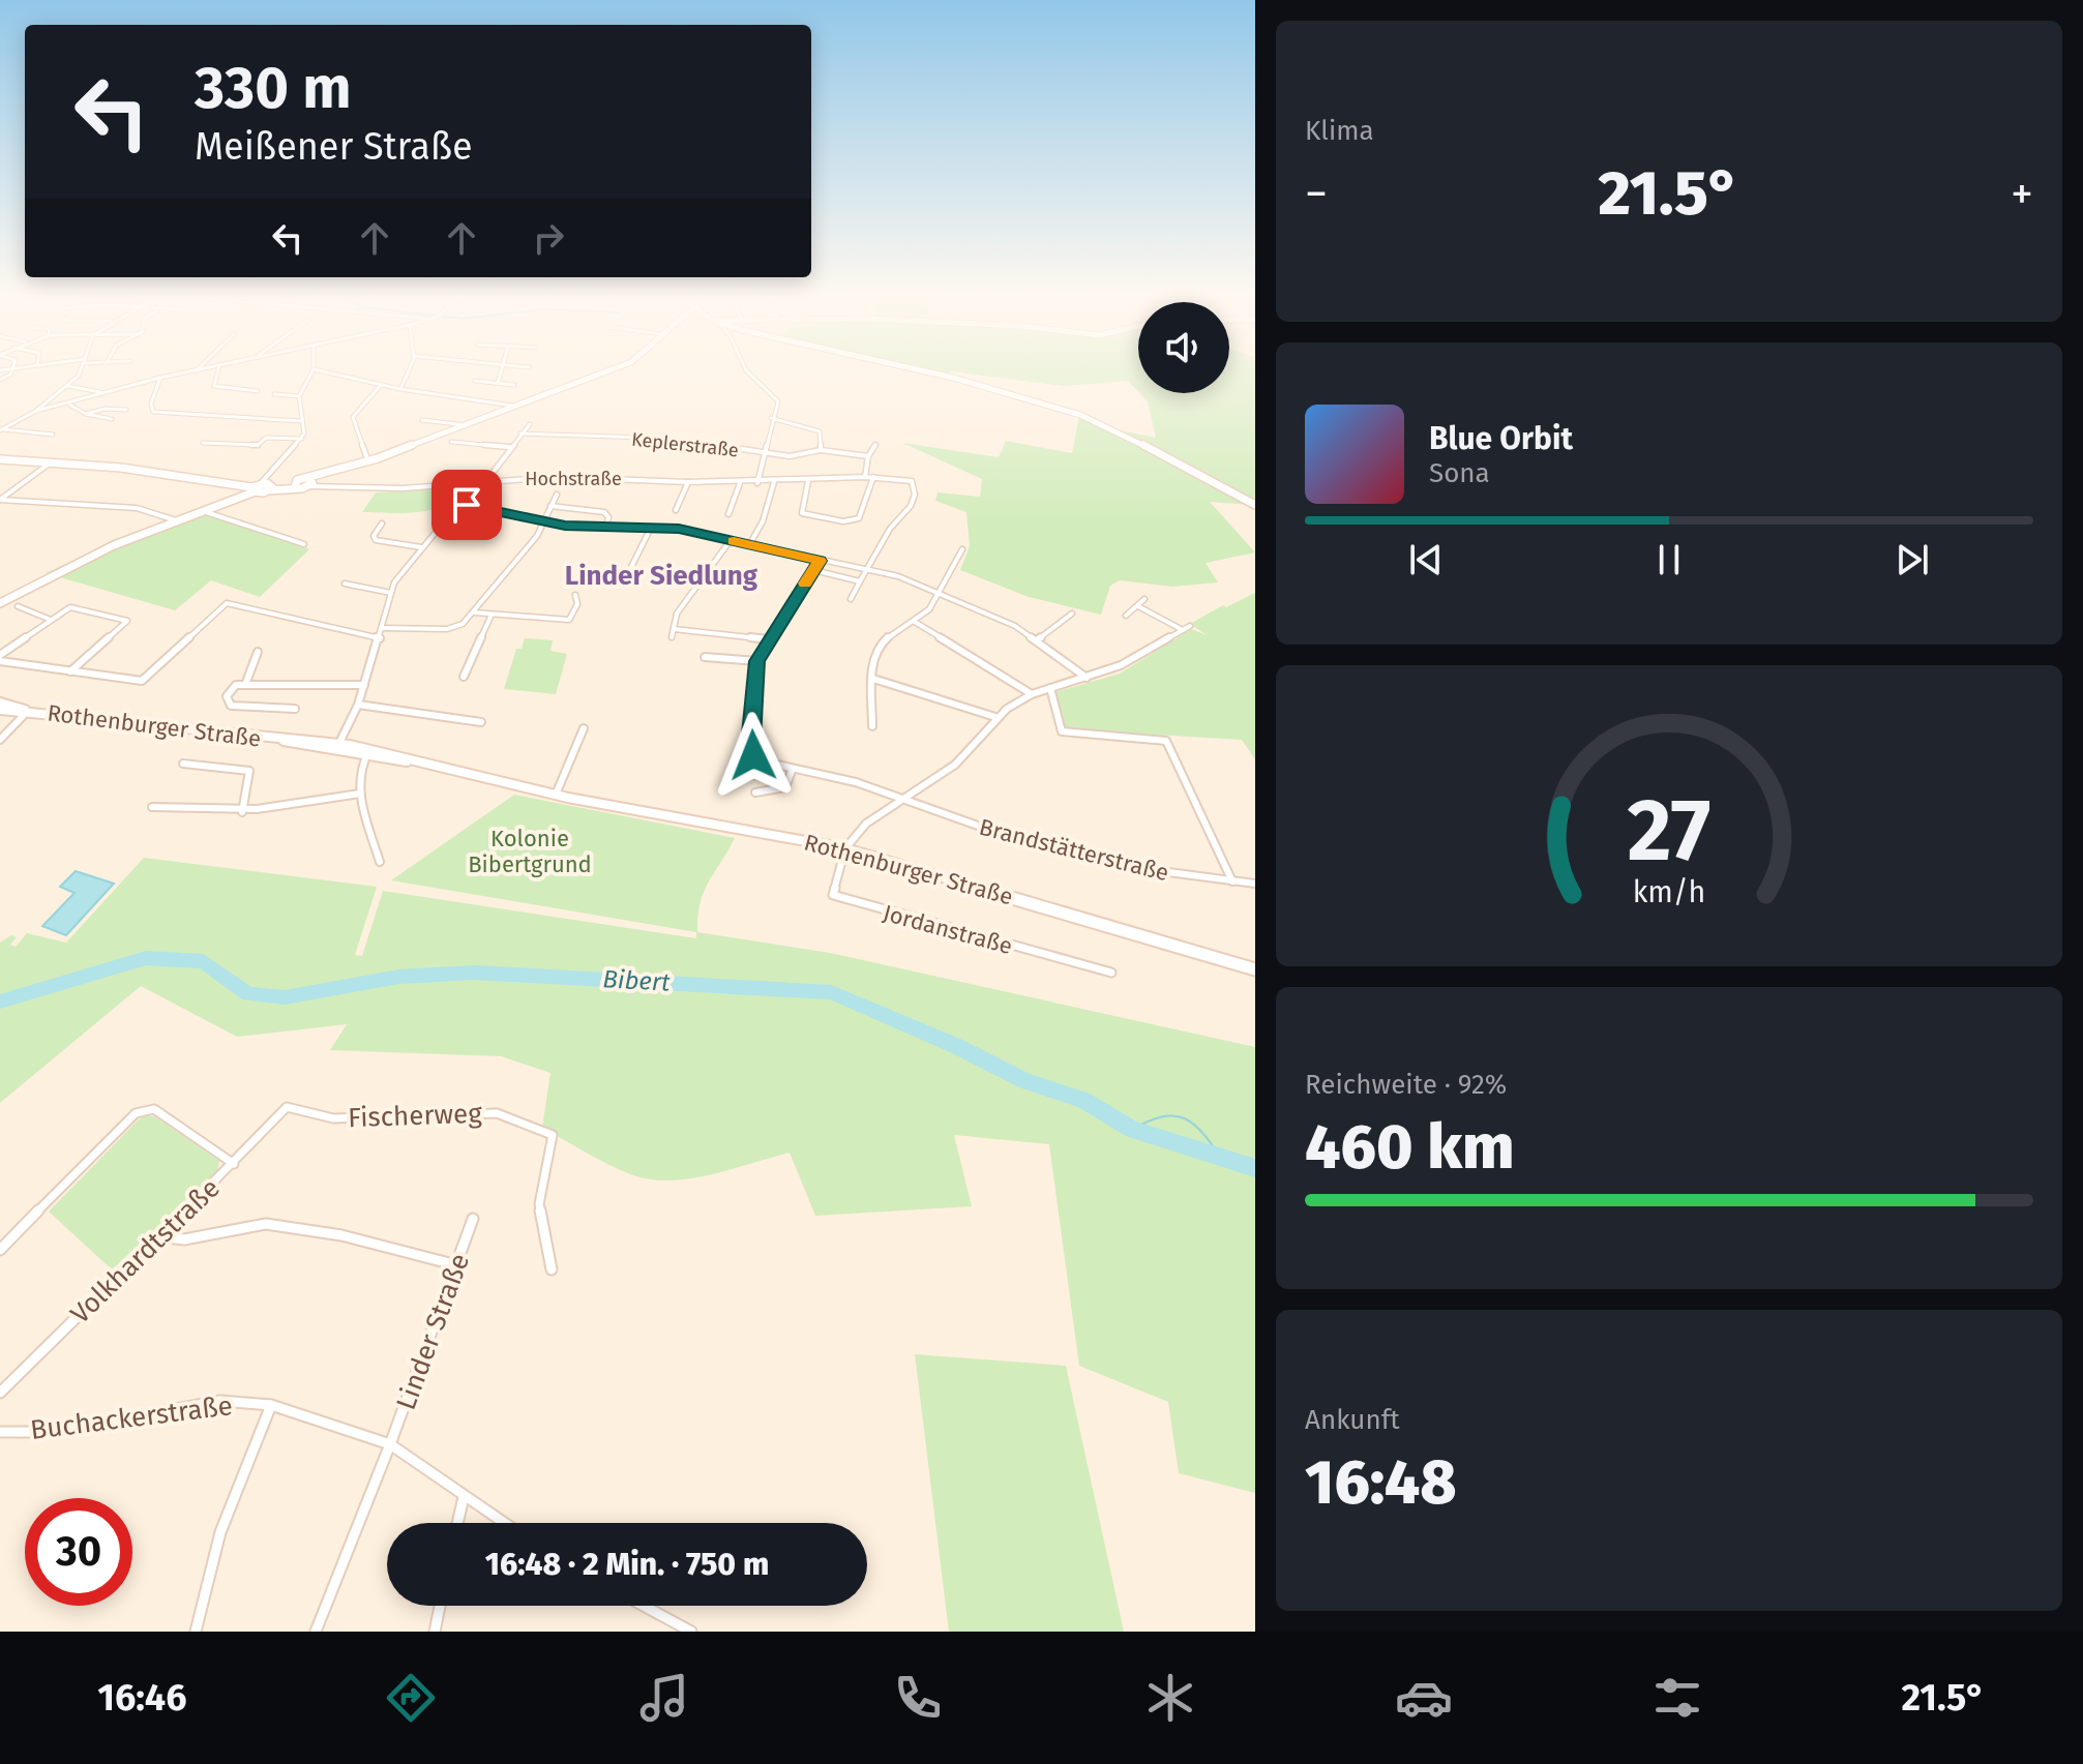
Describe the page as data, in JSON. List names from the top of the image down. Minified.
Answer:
{"streets":{"street":["Keplerstraße","Hochstraße","Rothenburger Straße","Brandstätterstraße","Jordanstraße","Fischerweg","Volkhardtstraße","Linder Straße","Buchackerstraße"]},"crossings":[["Rothenburger Straße","Jordanstraße"],["Fischerweg","Volkhardtstraße"],["Linder Straße","Buchackerstraße"]],"districts":["Linder Siedlung"],"water":["Bibert"],"parks":["Kolonie Bibertgrund"],"page":{"tile":["Klima",["Reichweite · 92%","460 km"],["Ankunft","16:48"]],"turn":["330 m","Meißener Straße"],"heat":["−","21.5°","+"],"song":["Blue Orbit","Sona"],"limit":"30","trip":"16:48 · 2 Min. · 750 m","tabs":["16:46","21.5°"],"gauge":["27","km/h"]}}
